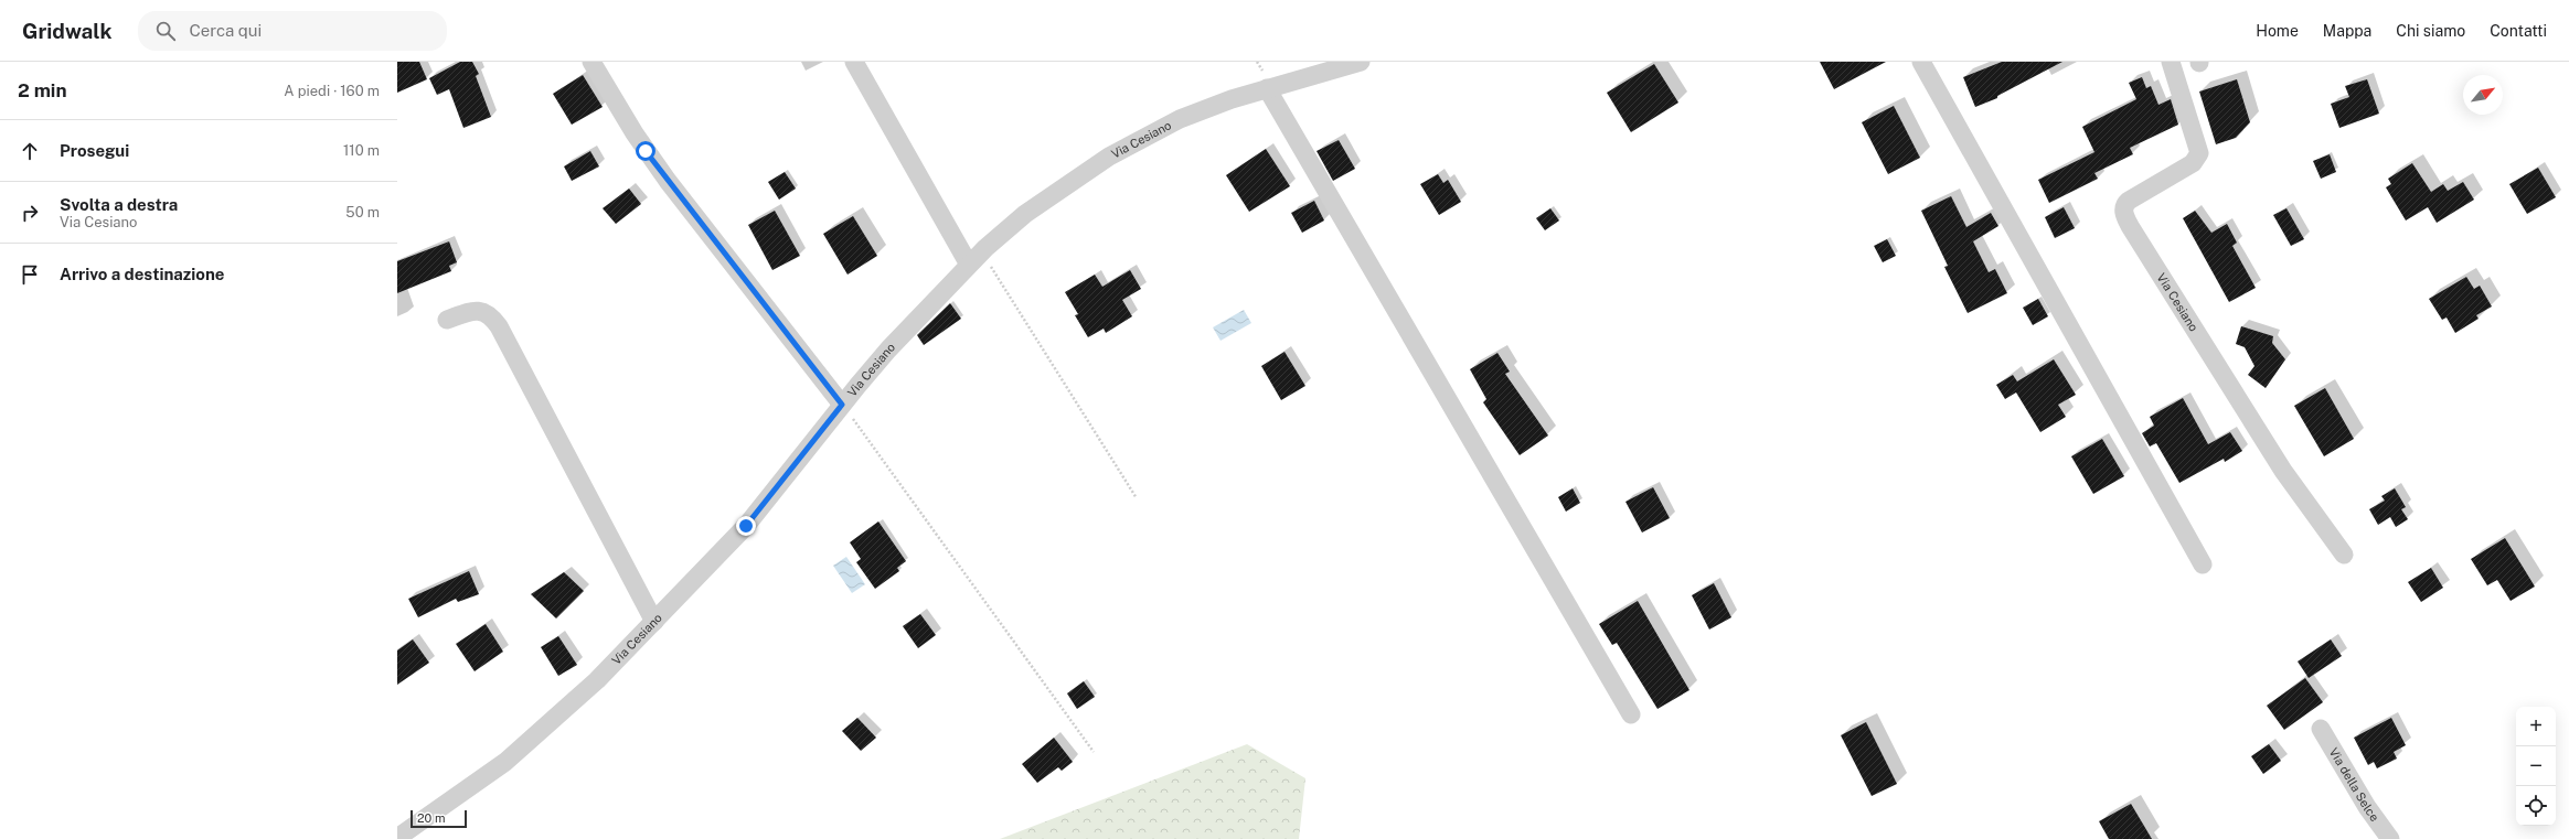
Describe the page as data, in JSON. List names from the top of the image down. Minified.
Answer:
{"streets":{"street":["Via Cesiano","Via della Selce"]},"scale_bar":"20 m","north":"top right","page":{"header":"Gridwalk","search":"Cerca qui","nav":["Home","Mappa","Chi siamo","Contatti"],"heading":["2 min","A piedi · 160 m"],"list":[["Prosegui","110 m"],["Svolta a destra","Via Cesiano","50 m"],"Arrivo a destinazione"],"map_buttons":["+","−"],"scale":"20 m"}}
